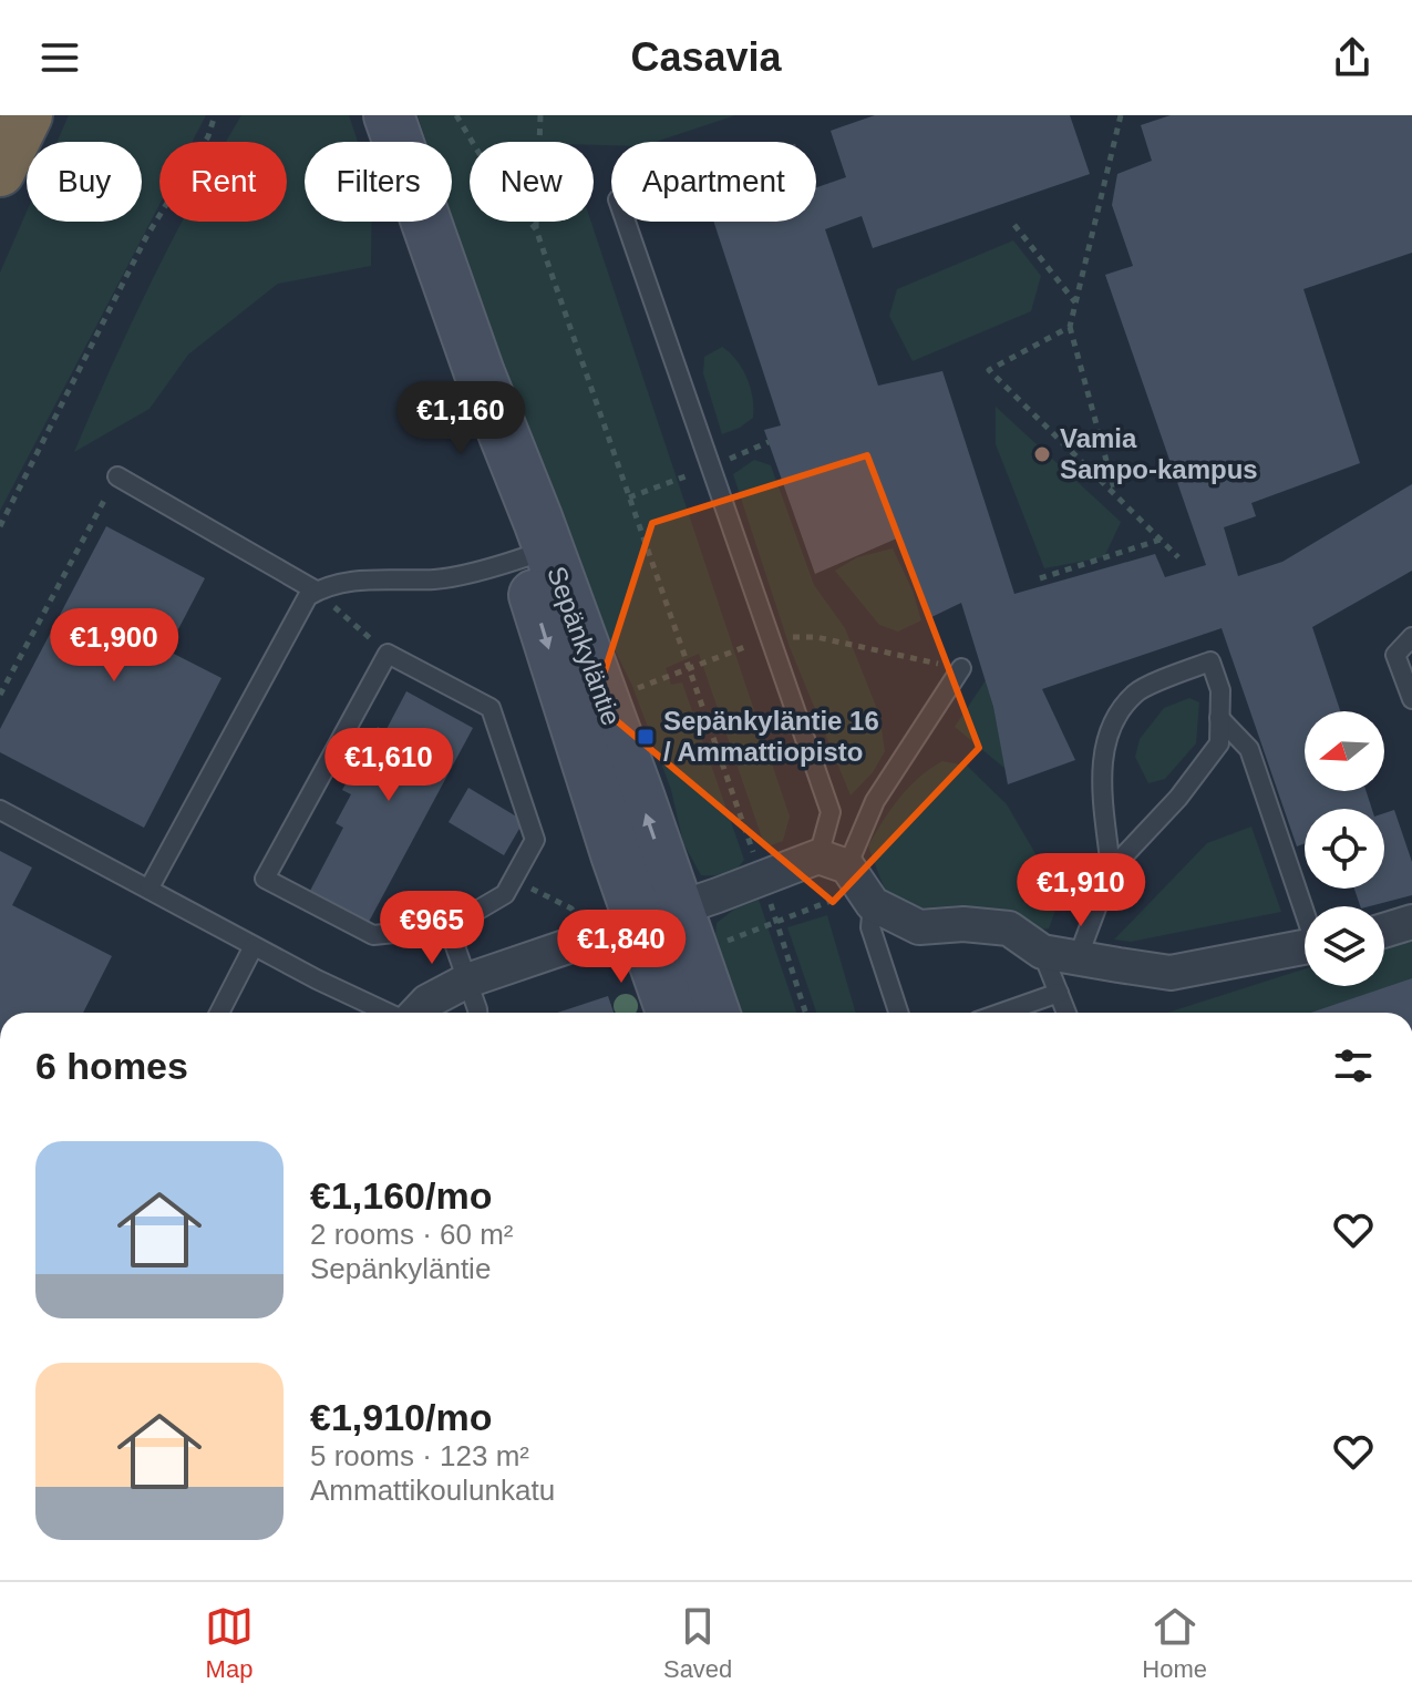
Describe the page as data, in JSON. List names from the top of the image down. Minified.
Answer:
{"streets":{"main road":["Sepänkyläntie"]},"places":{"other":["Vamia Sampo-kampus"],"transit":["Sepänkyläntie 16 / Ammattiopisto"]},"north":"left","page":{"header":"Casavia","chip":["Buy","Rent","Filters","New","Apartment"],"price":["€1,160","€1,900","€1,610","€1,910","€965","€1,840"],"heading":"6 homes","list":[{"name":"€1,160/mo","note":"2 rooms · 60 m² · Sepänkyläntie"},{"name":"€1,910/mo","note":"5 rooms · 123 m² · Ammattikoulunkatu"}],"tabs":["Map","Saved","Home"]}}
